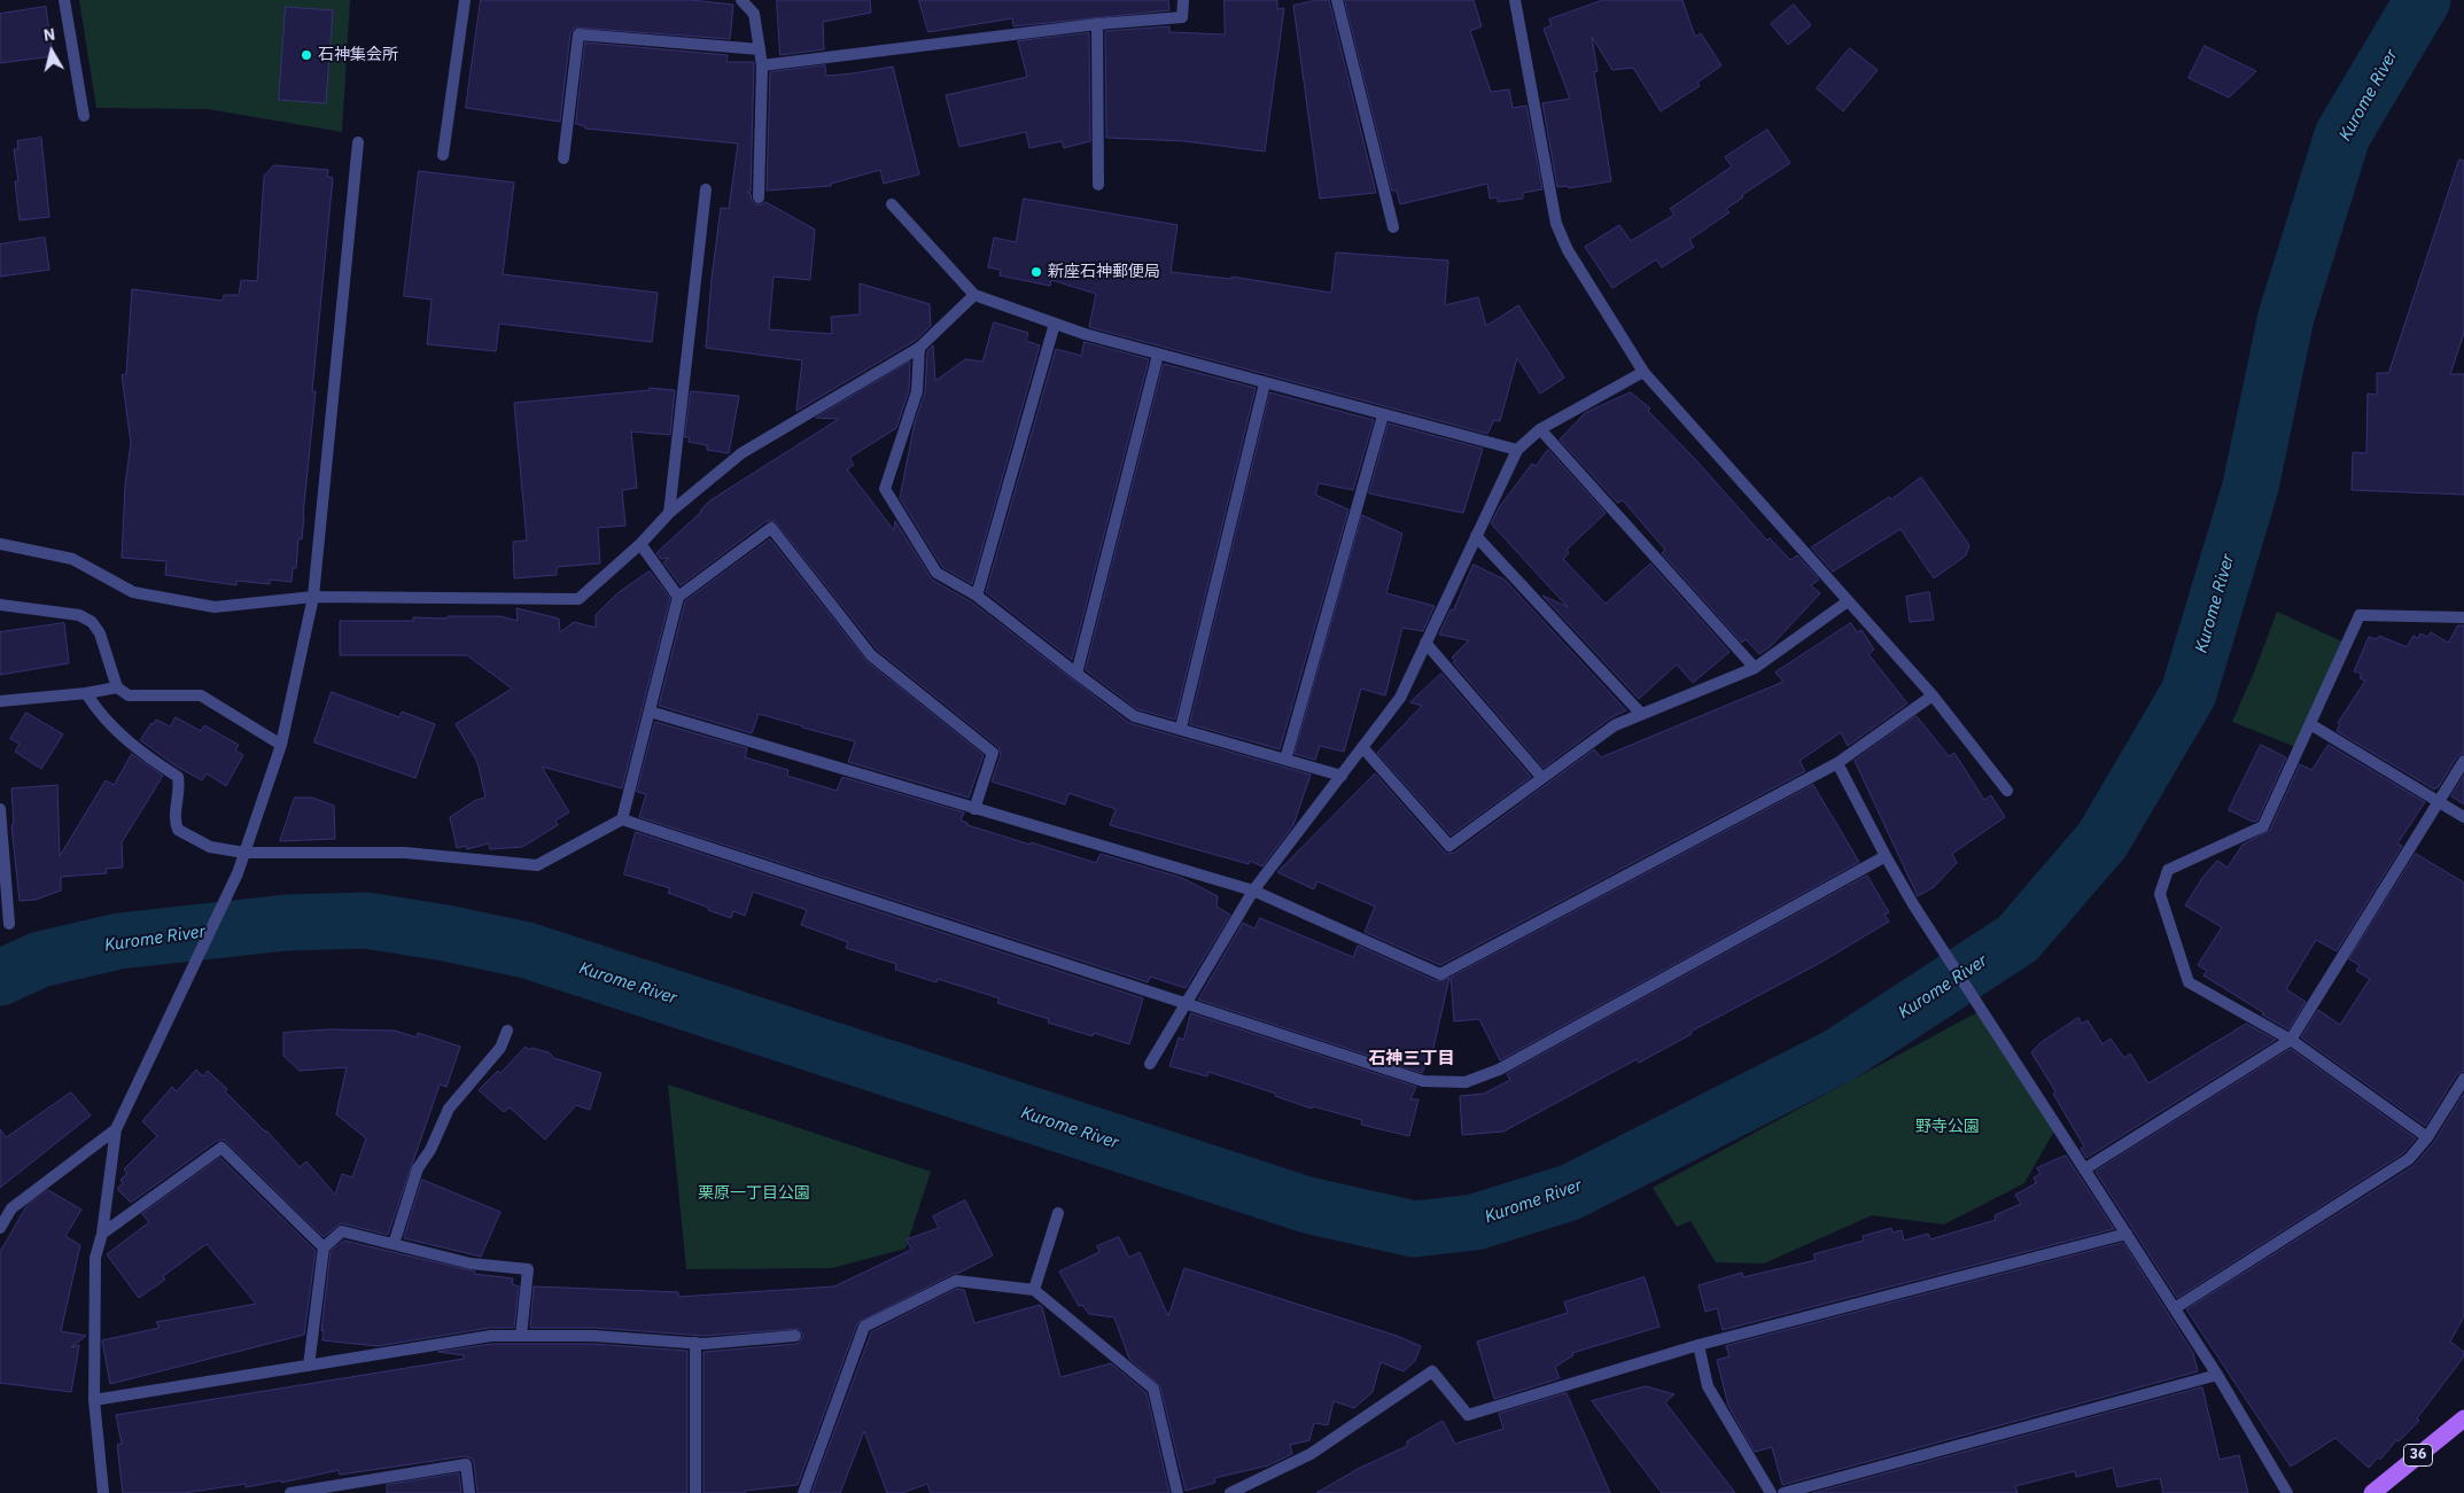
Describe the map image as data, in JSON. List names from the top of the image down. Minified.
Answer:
{"streets":{"main road":["36"]},"districts":["石神三丁目"],"water":["Kurome River"],"parks":["野寺公園","栗原一丁目公園"],"places":["石神集会所","新座石神郵便局"],"north":"top"}
